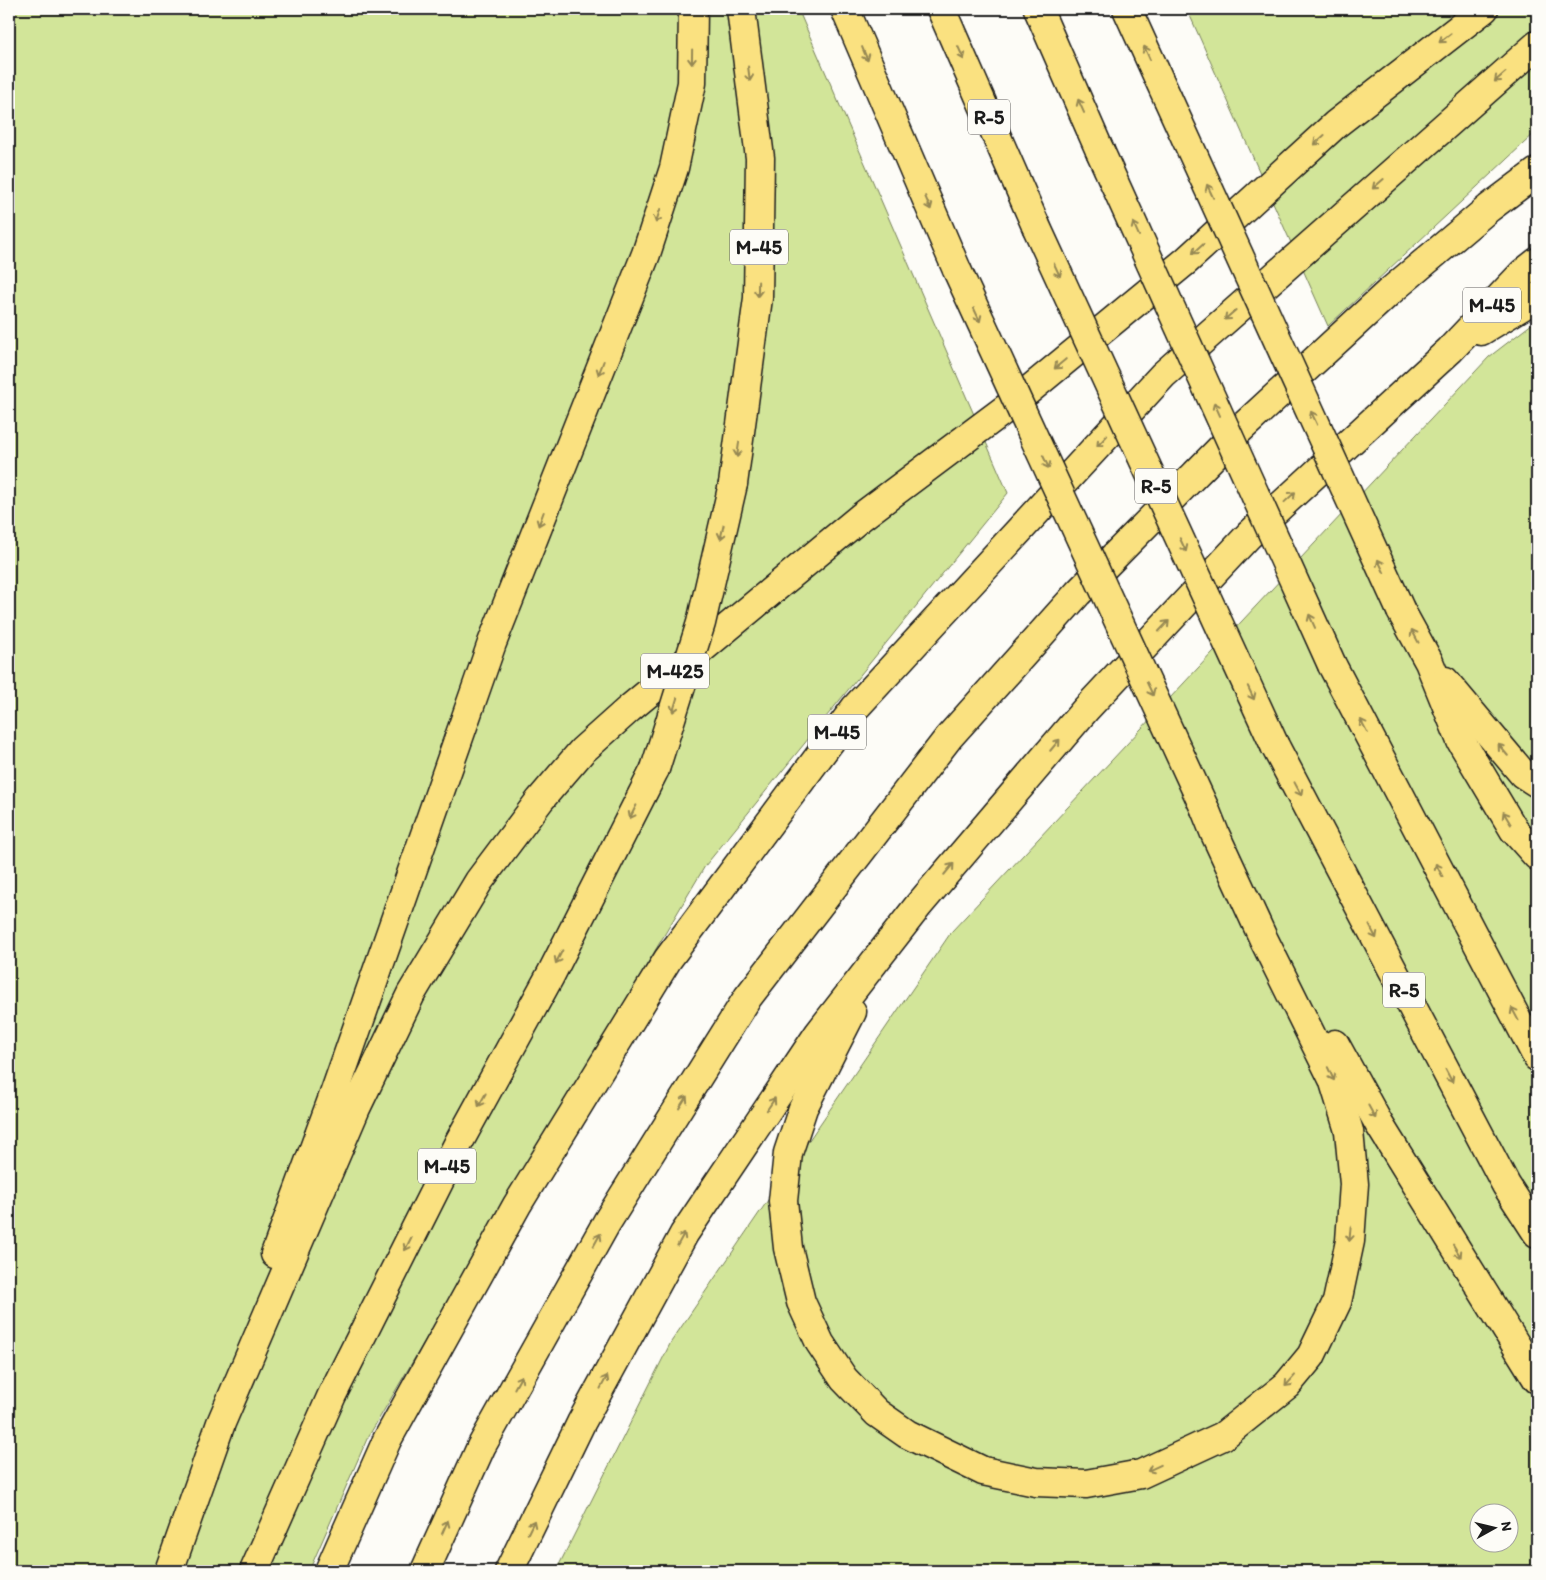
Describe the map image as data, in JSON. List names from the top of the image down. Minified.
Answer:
{"streets":{"highway":["R-5","M-45","M-425"]},"north":"right"}
